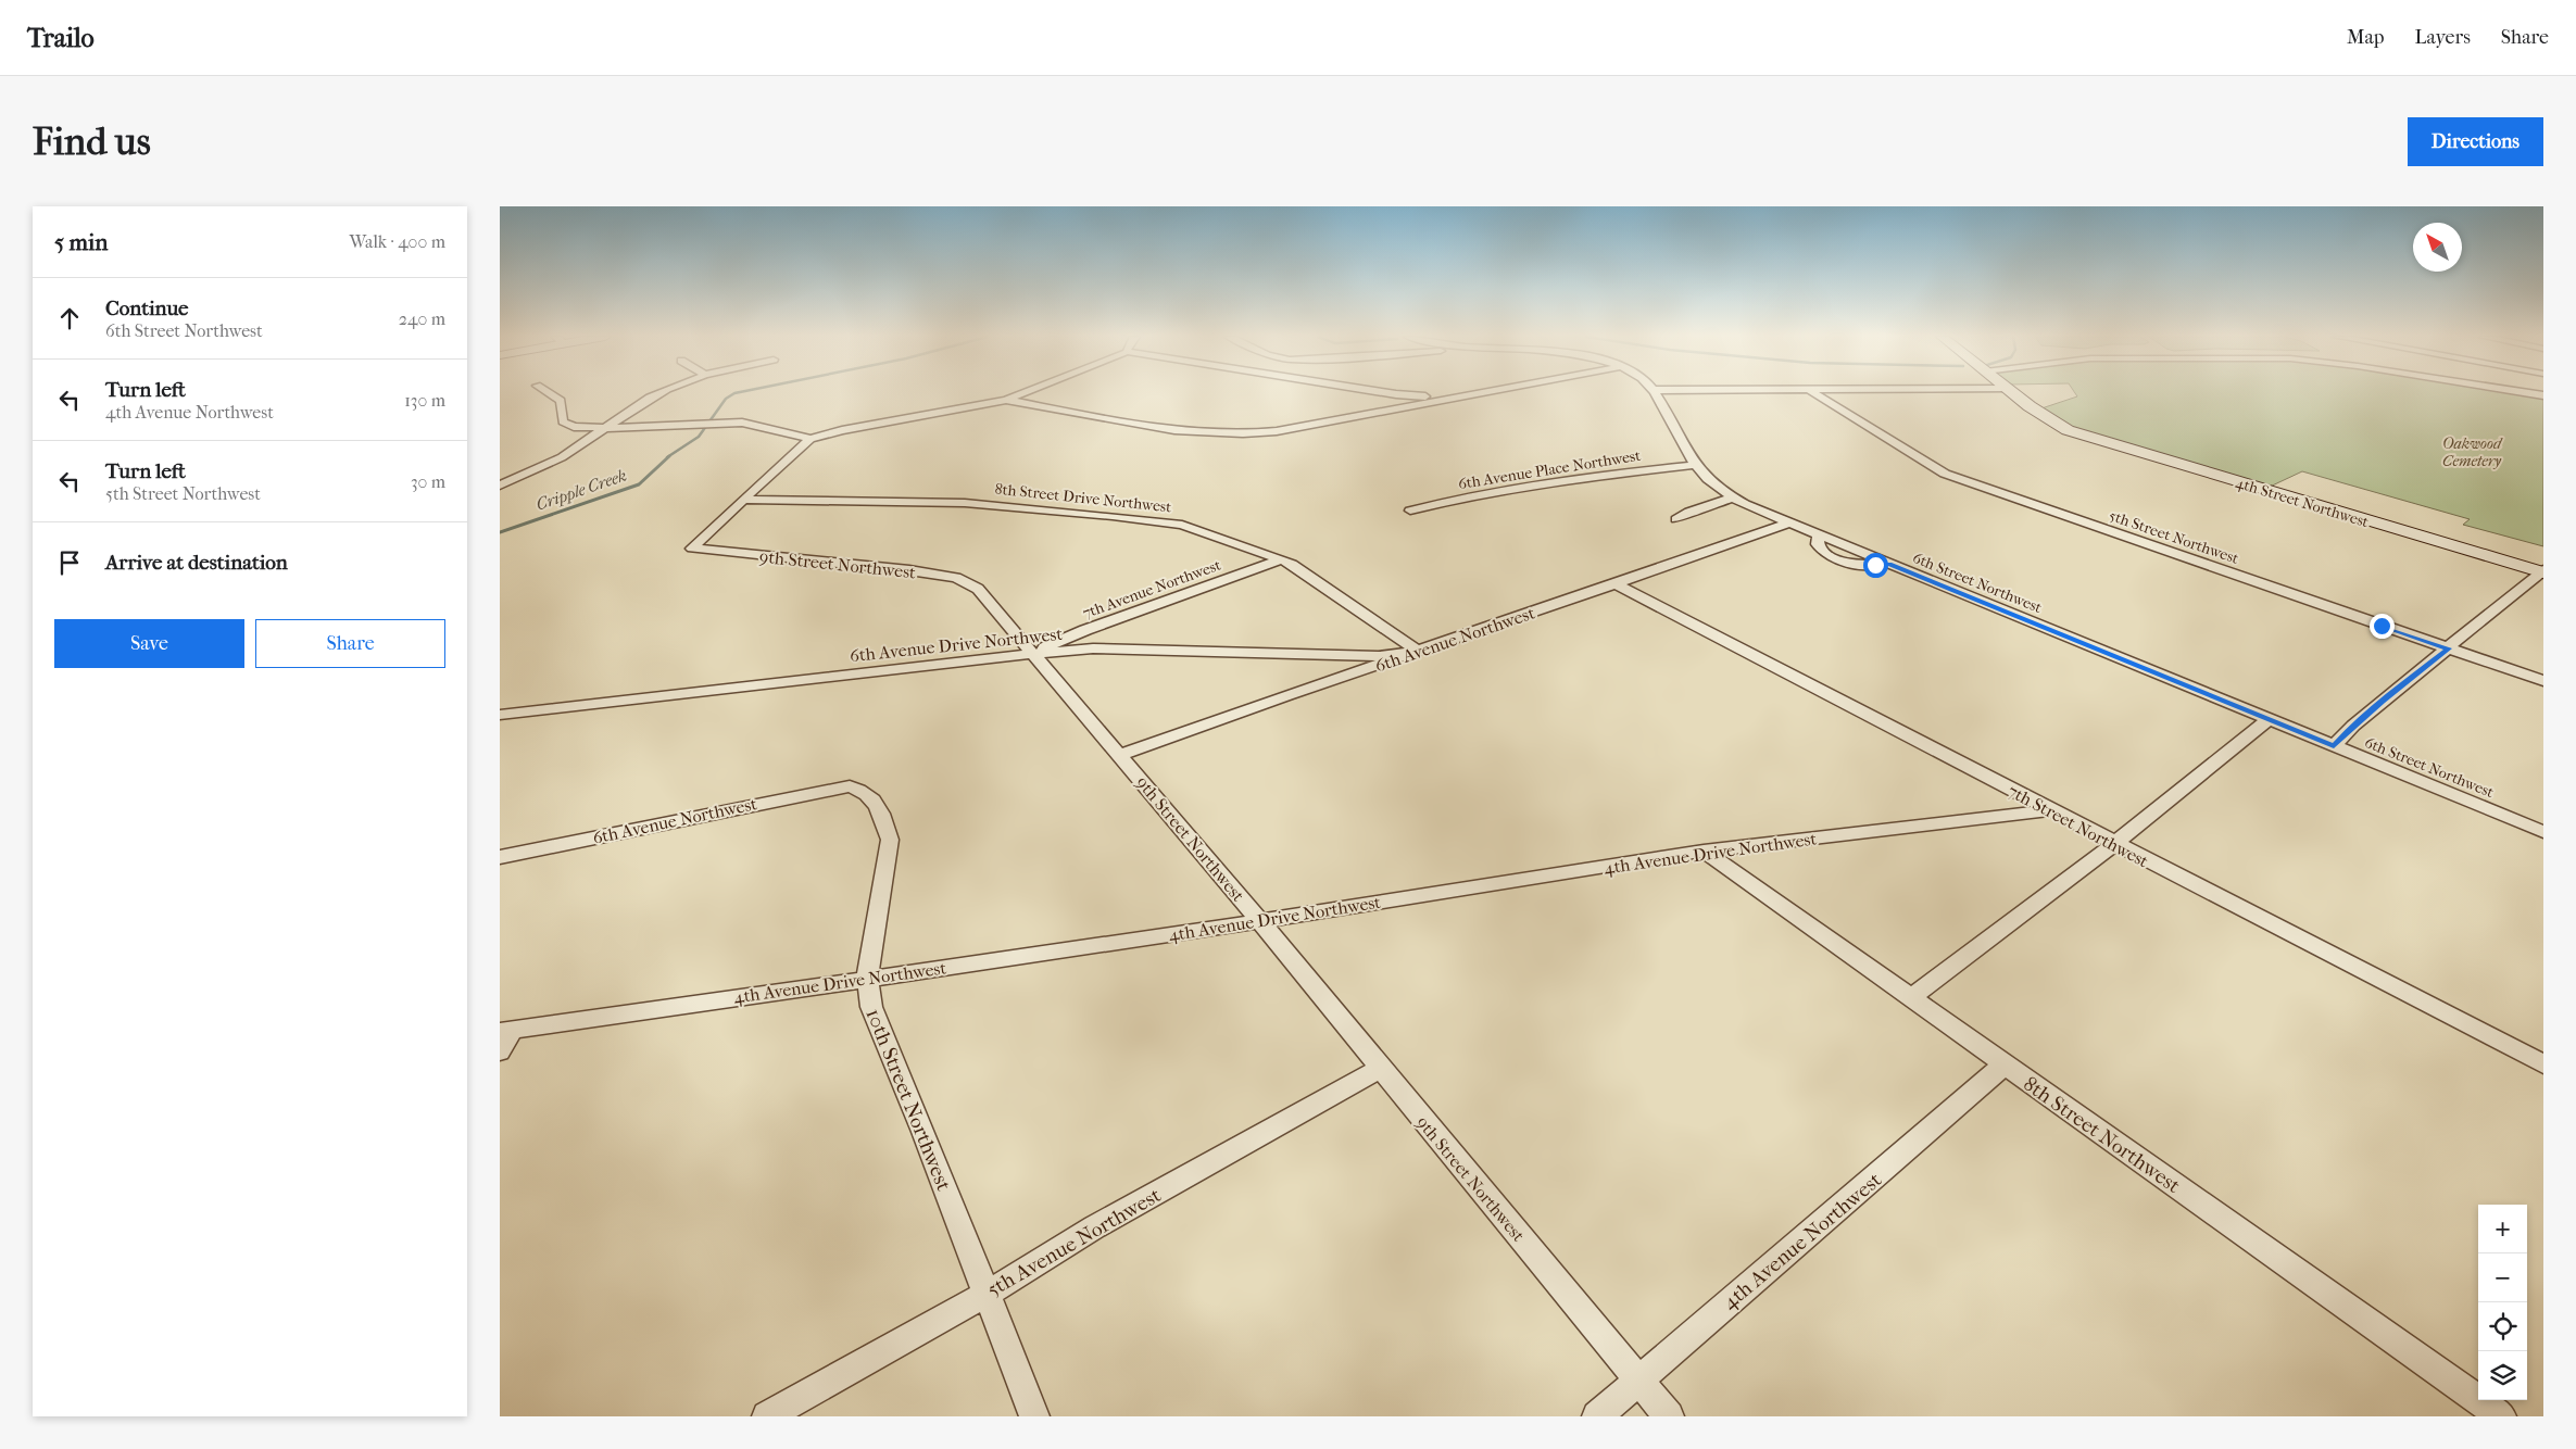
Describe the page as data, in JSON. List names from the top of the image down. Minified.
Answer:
{"streets":{"main road":["4th Street Northwest"],"street":["6th Avenue Place Northwest","8th Street Drive Northwest","5th Street Northwest","9th Street Northwest","6th Street Northwest","7th Avenue Northwest","6th Avenue Northwest","6th Avenue Drive Northwest","7th Street Northwest","4th Avenue Drive Northwest","10th Street Northwest","8th Street Northwest","4th Avenue Northwest","5th Avenue Northwest"]},"crossings":[["6th Avenue Place Northwest","6th Street Northwest"],["8th Street Drive Northwest","9th Street Northwest"],["8th Street Drive Northwest","7th Avenue Northwest"],["8th Street Drive Northwest","6th Avenue Northwest"],["8th Street Drive Northwest","6th Avenue Drive Northwest"],["9th Street Northwest","7th Avenue Northwest"],["9th Street Northwest","6th Avenue Northwest"],["9th Street Northwest","6th Avenue Drive Northwest"],["9th Street Northwest","4th Avenue Drive Northwest"],["9th Street Northwest","4th Avenue Northwest"],["9th Street Northwest","5th Avenue Northwest"],["6th Street Northwest","6th Avenue Northwest"],["7th Avenue Northwest","6th Avenue Drive Northwest"],["6th Avenue Northwest","6th Avenue Drive Northwest"],["6th Avenue Northwest","7th Street Northwest"],["6th Avenue Northwest","10th Street Northwest"],["7th Street Northwest","4th Avenue Drive Northwest"],["4th Avenue Drive Northwest","10th Street Northwest"],["4th Avenue Drive Northwest","8th Street Northwest"],["10th Street Northwest","5th Avenue Northwest"],["8th Street Northwest","4th Avenue Northwest"]],"water":["Cripple Creek"],"parks":["Oakwood Cemetery"],"north":"top left","page":{"header":"Trailo","nav":["Map","Layers","Share"],"buttons":["Directions",["Save","Share"]],"title":"Find us","heading":["5 min","Walk · 400 m"],"list":[["Continue","6th Street Northwest","240 m"],["Turn left","4th Avenue Northwest","130 m"],["Turn left","5th Street Northwest","30 m"],"Arrive at destination"],"map_buttons":["+","−"]}}
